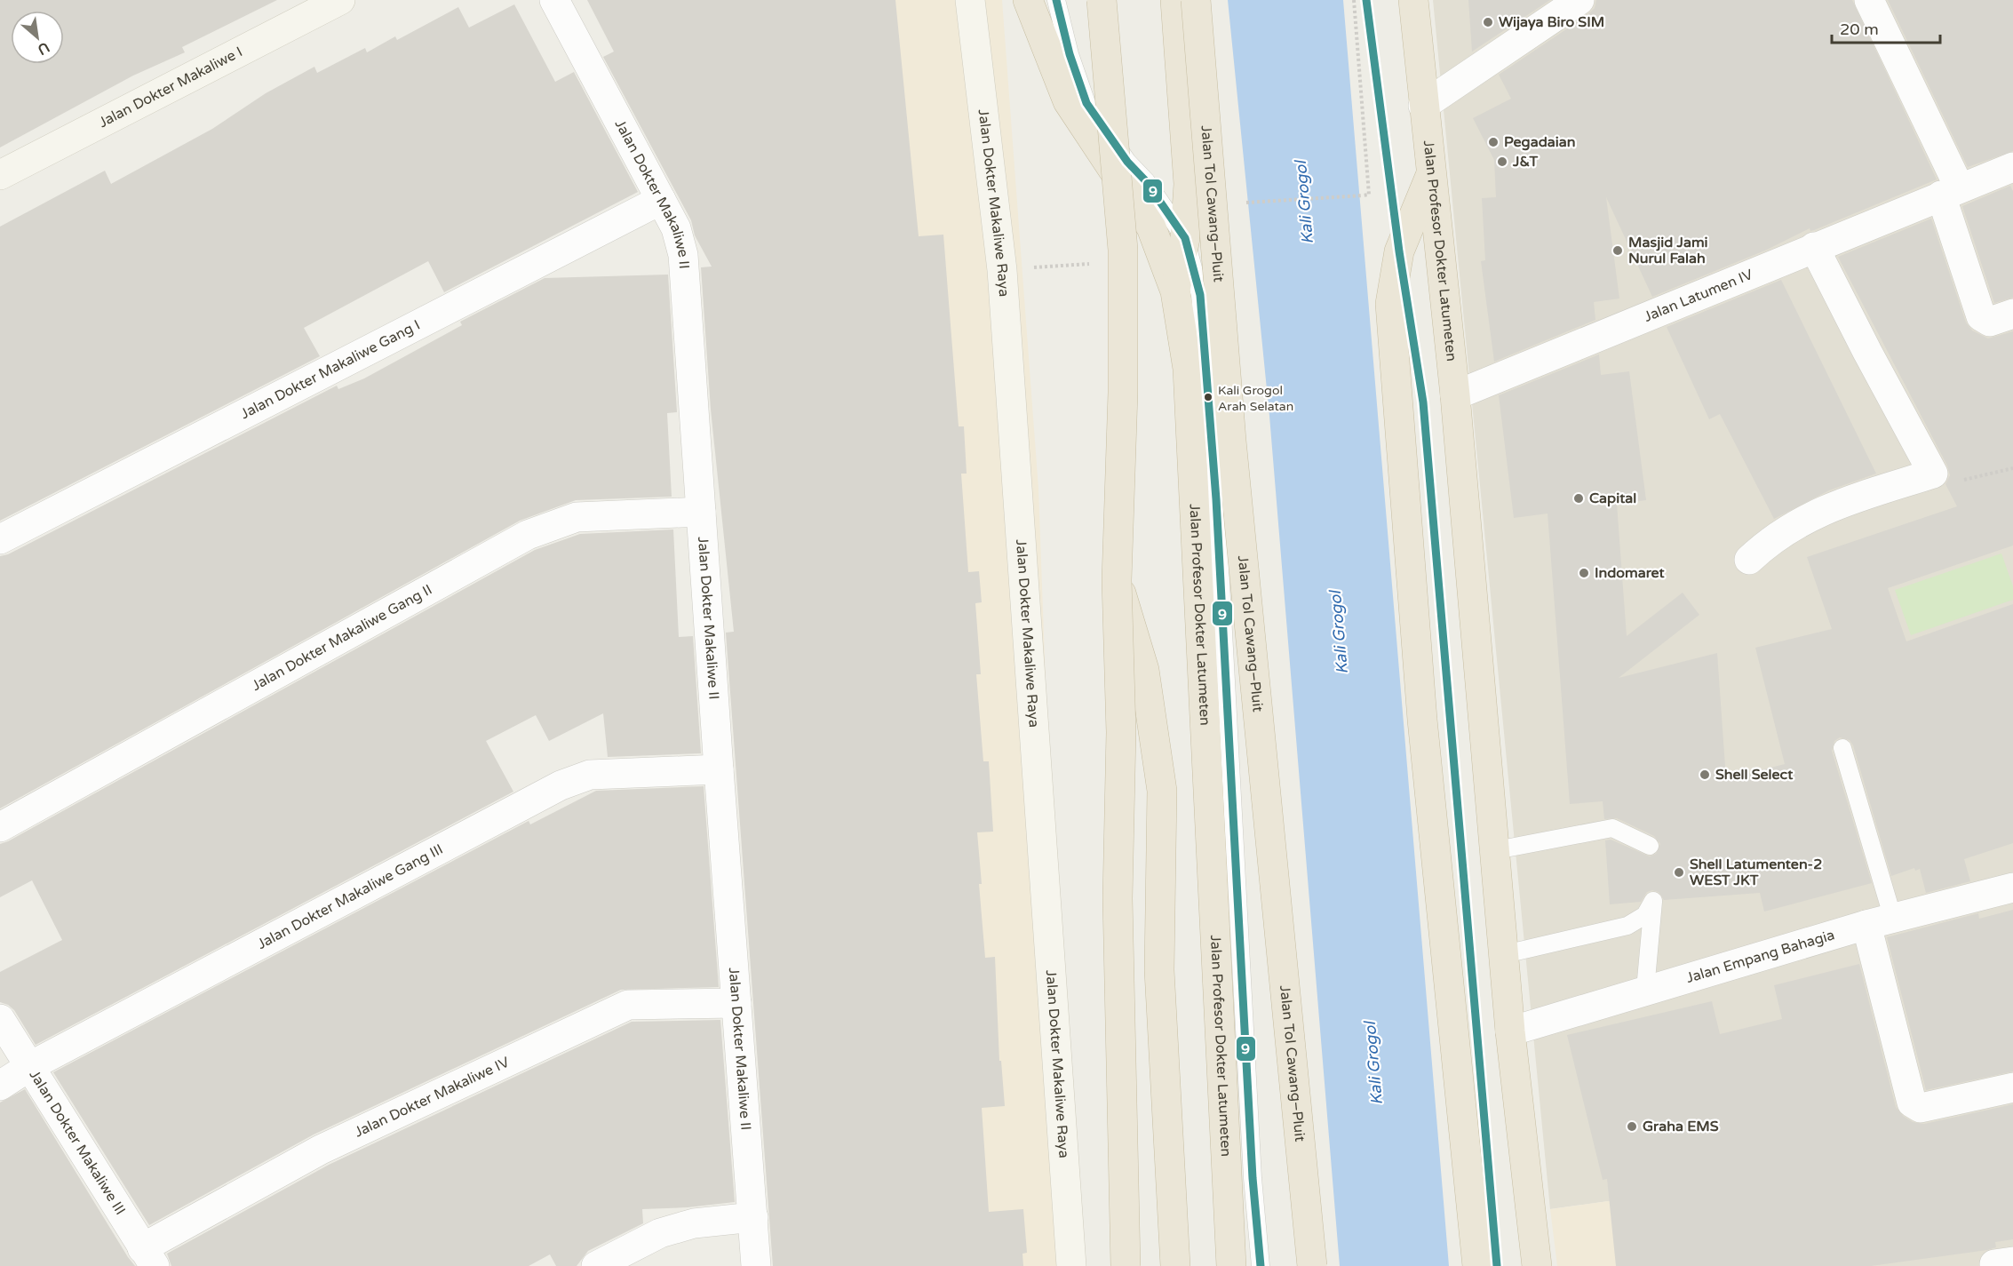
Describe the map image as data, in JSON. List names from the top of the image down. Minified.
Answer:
{"streets":{"highway":["Jalan Tol Cawang–Pluit","Jalan Profesor Dokter Latumeten"],"street":["Jalan Dokter Makaliwe I","Jalan Dokter Makaliwe II","Jalan Dokter Makaliwe Raya","Jalan Latumen IV","Jalan Dokter Makaliwe Gang I","Jalan Dokter Makaliwe Gang II","Jalan Dokter Makaliwe Gang III","Jalan Empang Bahagia","Jalan Dokter Makaliwe IV","Jalan Dokter Makaliwe III"]},"crossings":[["Jalan Dokter Makaliwe II","Jalan Dokter Makaliwe Gang I"],["Jalan Dokter Makaliwe II","Jalan Dokter Makaliwe Gang II"],["Jalan Dokter Makaliwe II","Jalan Dokter Makaliwe Gang III"],["Jalan Dokter Makaliwe II","Jalan Dokter Makaliwe IV"],["Jalan Profesor Dokter Latumeten","Jalan Latumen IV"],["Jalan Profesor Dokter Latumeten","Jalan Empang Bahagia"],["Jalan Dokter Makaliwe Gang III","Jalan Dokter Makaliwe III"],["Jalan Dokter Makaliwe IV","Jalan Dokter Makaliwe III"]],"water":["Kali Grogol"],"places":["Wijaya Biro SIM","Pegadaian","J&T","Masjid Jami Nurul Falah","Kali Grogol Arah Selatan","Capital","Indomaret","Shell Select","Shell Latumenten-2 WEST JKT","Graha EMS"],"lines":["transit line 9"],"scale_bar":"20 m","north":"bottom right"}
